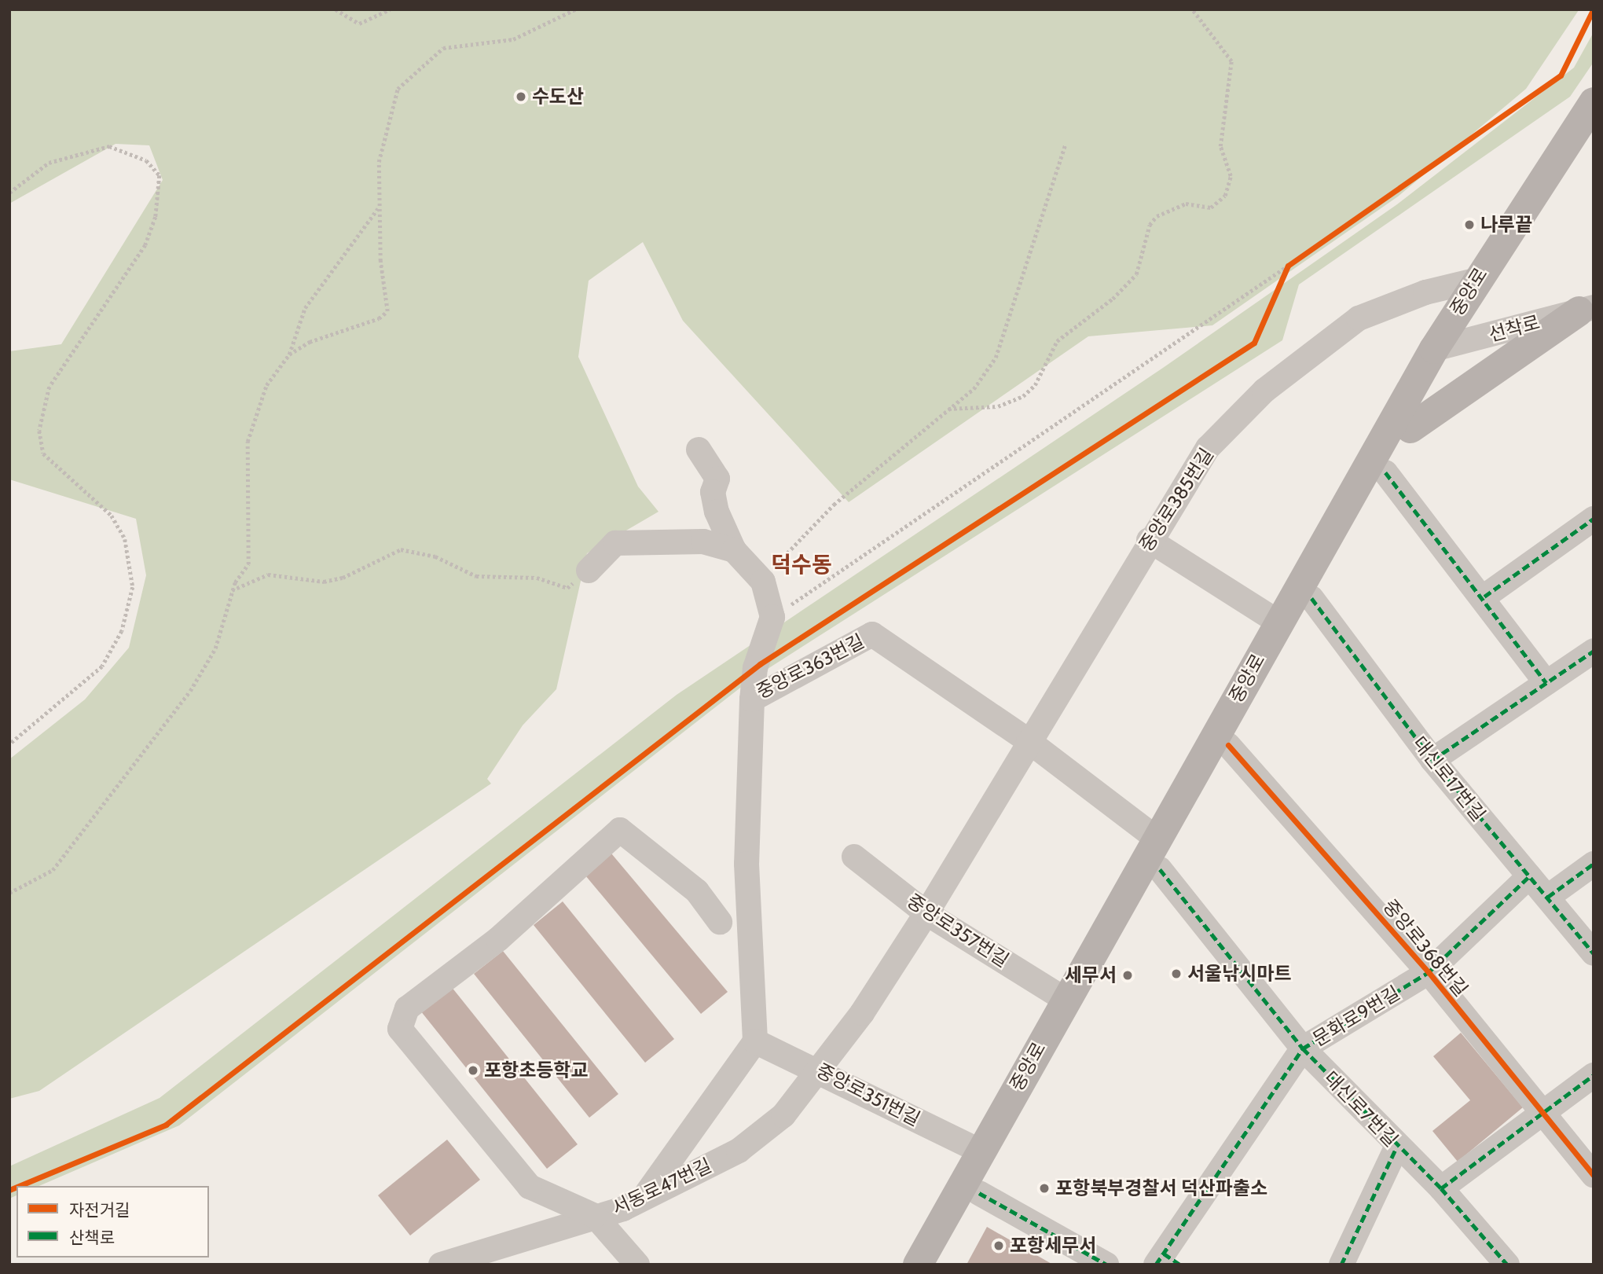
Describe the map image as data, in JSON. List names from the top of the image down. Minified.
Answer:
{"streets":{"main road":["중앙로"],"street":["선착로","중앙로385번길","중앙로363번길","대신로17번길","중앙로357번길","중앙로368번길","문화로9번길","중앙로351번길","대신로7번길","서동로47번길"]},"crossings":[["중앙로","선착로"],["중앙로","중앙로385번길"],["중앙로","중앙로363번길"],["중앙로","대신로17번길"],["중앙로","중앙로357번길"],["중앙로","중앙로368번길"],["중앙로","중앙로351번길"],["중앙로","대신로7번길"],["중앙로385번길","중앙로363번길"],["중앙로385번길","중앙로357번길"],["중앙로385번길","서동로47번길"],["대신로17번길","문화로9번길"],["중앙로357번길","서동로47번길"],["중앙로368번길","문화로9번길"],["문화로9번길","대신로7번길"],["중앙로351번길","서동로47번길"]],"districts":["덕수동"],"places":["수도산","나루끝","서울낚시마트","세무서","포항초등학교","포항북부경찰서 덕산파출소","포항세무서"],"legend":["자전거길","산책로"]}
